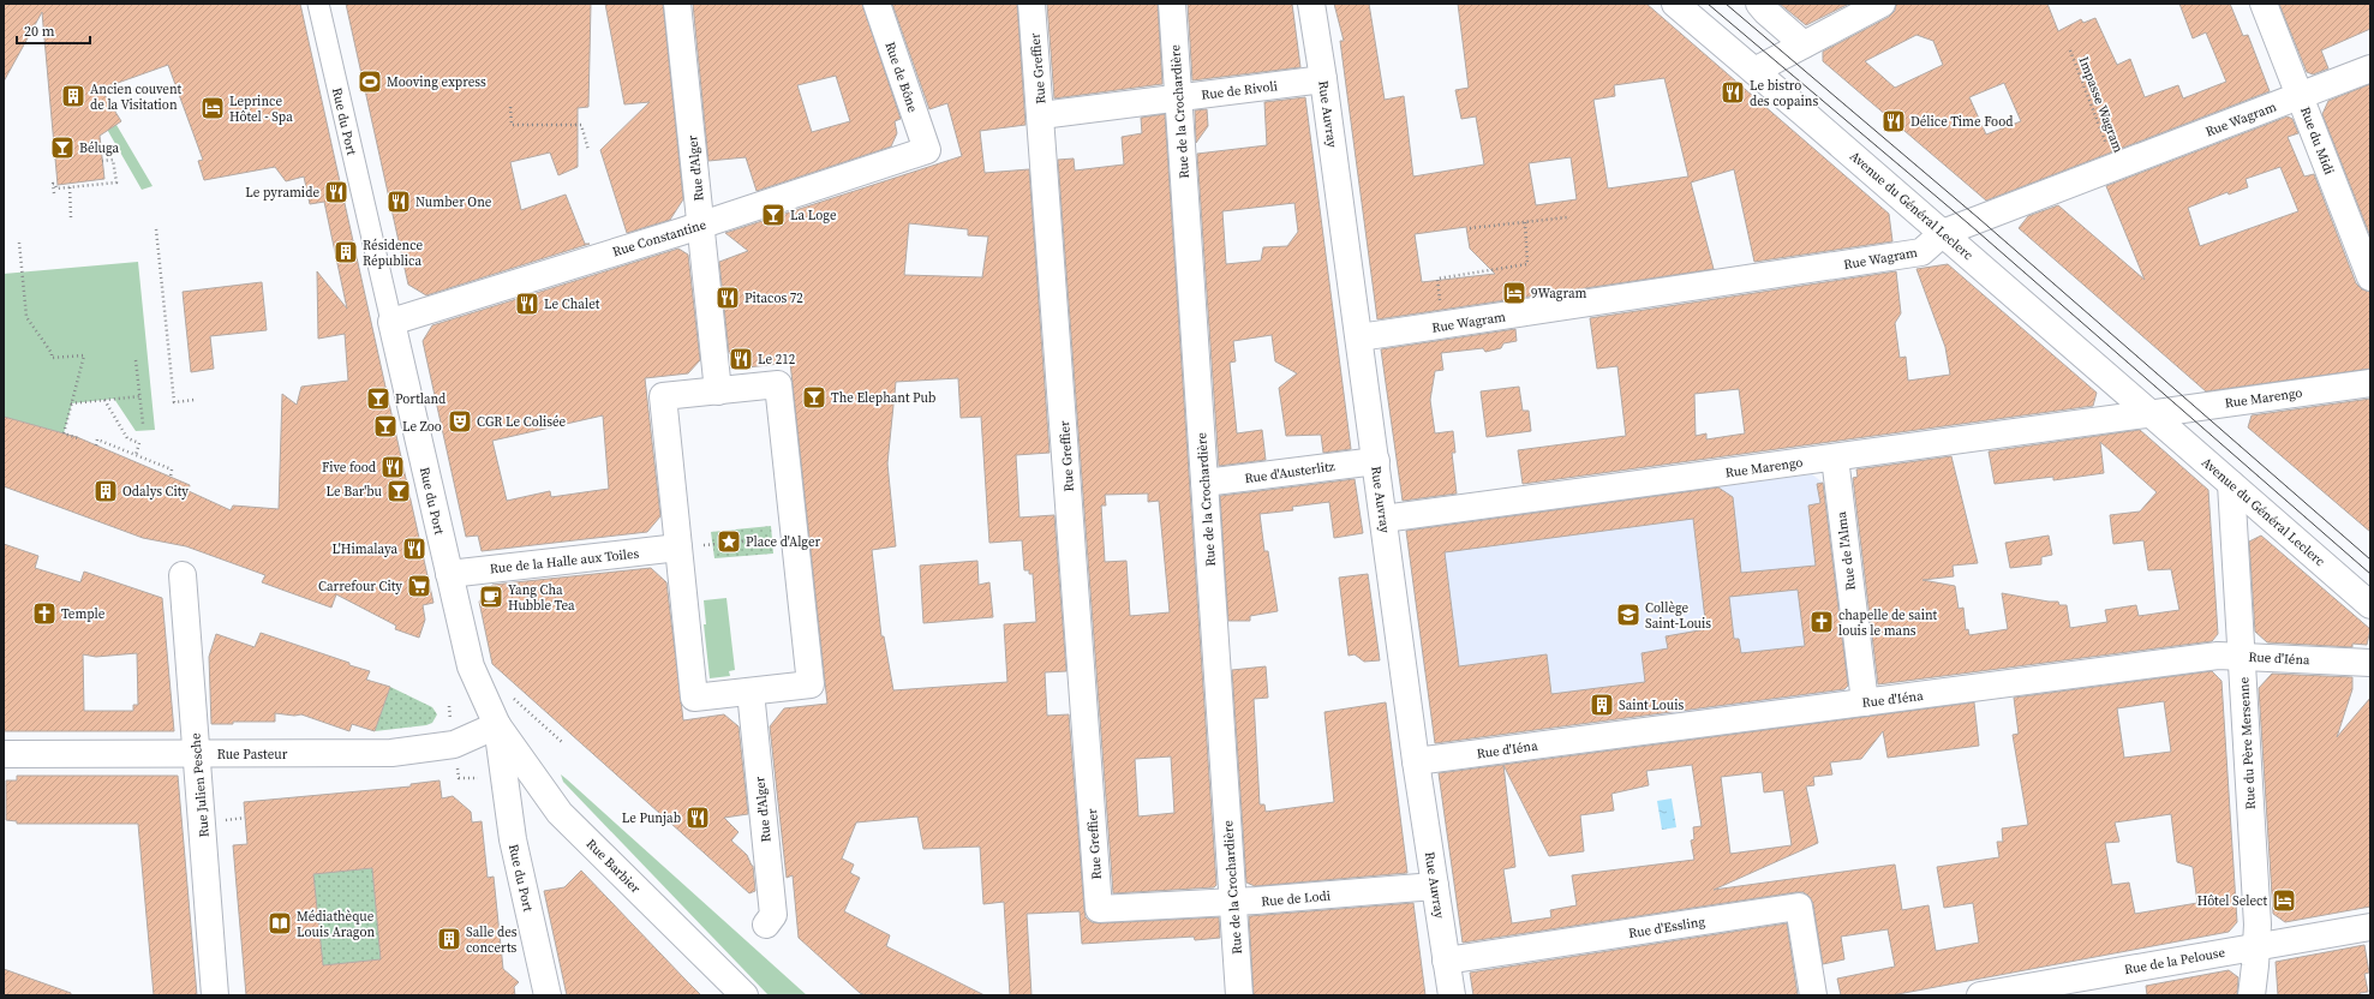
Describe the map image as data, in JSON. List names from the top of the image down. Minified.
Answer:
{"streets":{"street":["Rue Greffier","Rue de Bône","Rue de Rivoli","Rue de la Crochardière","Rue Auvray","Rue Wagram","Rue du Port","Rue du Midi","Rue d'Alger","Avenue du Général Leclerc","Rue Constantine","Rue Marengo","Rue d'Austerlitz","Rue de l'Alma","Rue de la Halle aux Toiles","Rue d'Iéna","Rue du Père Mersenne","Rue Pasteur","Rue Julien Pesche","Rue Barbier","Rue de Lodi","Rue d'Essling","Rue de la Pelouse"],"path":["Impasse Wagram"]},"crossings":[["Rue Greffier","Rue de Rivoli"],["Rue Greffier","Rue de Lodi"],["Rue de Bône","Rue Constantine"],["Rue de Rivoli","Rue de la Crochardière"],["Rue de Rivoli","Rue Auvray"],["Impasse Wagram","Rue Wagram"],["Rue de la Crochardière","Rue d'Austerlitz"],["Rue de la Crochardière","Rue de Lodi"],["Rue Auvray","Rue Wagram"],["Rue Auvray","Rue Marengo"],["Rue Auvray","Rue d'Austerlitz"],["Rue Auvray","Rue d'Iéna"],["Rue Auvray","Rue de Lodi"],["Rue Auvray","Rue d'Essling"],["Rue Wagram","Rue du Midi"],["Rue Wagram","Avenue du Général Leclerc"],["Rue du Port","Rue Constantine"],["Rue du Port","Rue de la Halle aux Toiles"],["Rue du Port","Rue Pasteur"],["Rue du Port","Rue Barbier"],["Rue d'Alger","Rue Constantine"],["Avenue du Général Leclerc","Rue Marengo"],["Avenue du Général Leclerc","Rue du Père Mersenne"],["Rue Marengo","Rue de l'Alma"],["Rue de l'Alma","Rue d'Iéna"],["Rue d'Iéna","Rue du Père Mersenne"],["Rue du Père Mersenne","Rue de la Pelouse"],["Rue Pasteur","Rue Julien Pesche"],["Rue Pasteur","Rue Barbier"]],"places":{"sports":["Mooving express"],"restaurant":["Le bistro des copains","Délice Time Food","Le pyramide","Number One","Pitacos 72","Le Chalet","Le 212","Five food","L'Himalaya","Le Punjab"],"building":["Ancien couvent de la Visitation","Résidence Républica","Odalys City","Saint Louis","Salle des concerts"],"hotel":["Leprince Hôtel - Spa","9Wagram","Hôtel Select"],"bar":["Béluga","La Loge","The Elephant Pub","Portland","Le Zoo","Le Bar'bu"],"theatre":["CGR Le Colisée"],"place":["Place d'Alger"],"supermarket":["Carrefour City"],"cafe":["Yang Cha Hubble Tea"],"church":["Temple","chapelle de saint louis le mans"],"school or university":["Collège Saint-Louis"],"library":["Médiathèque Louis Aragon"]},"scale_bar":"20 m"}
